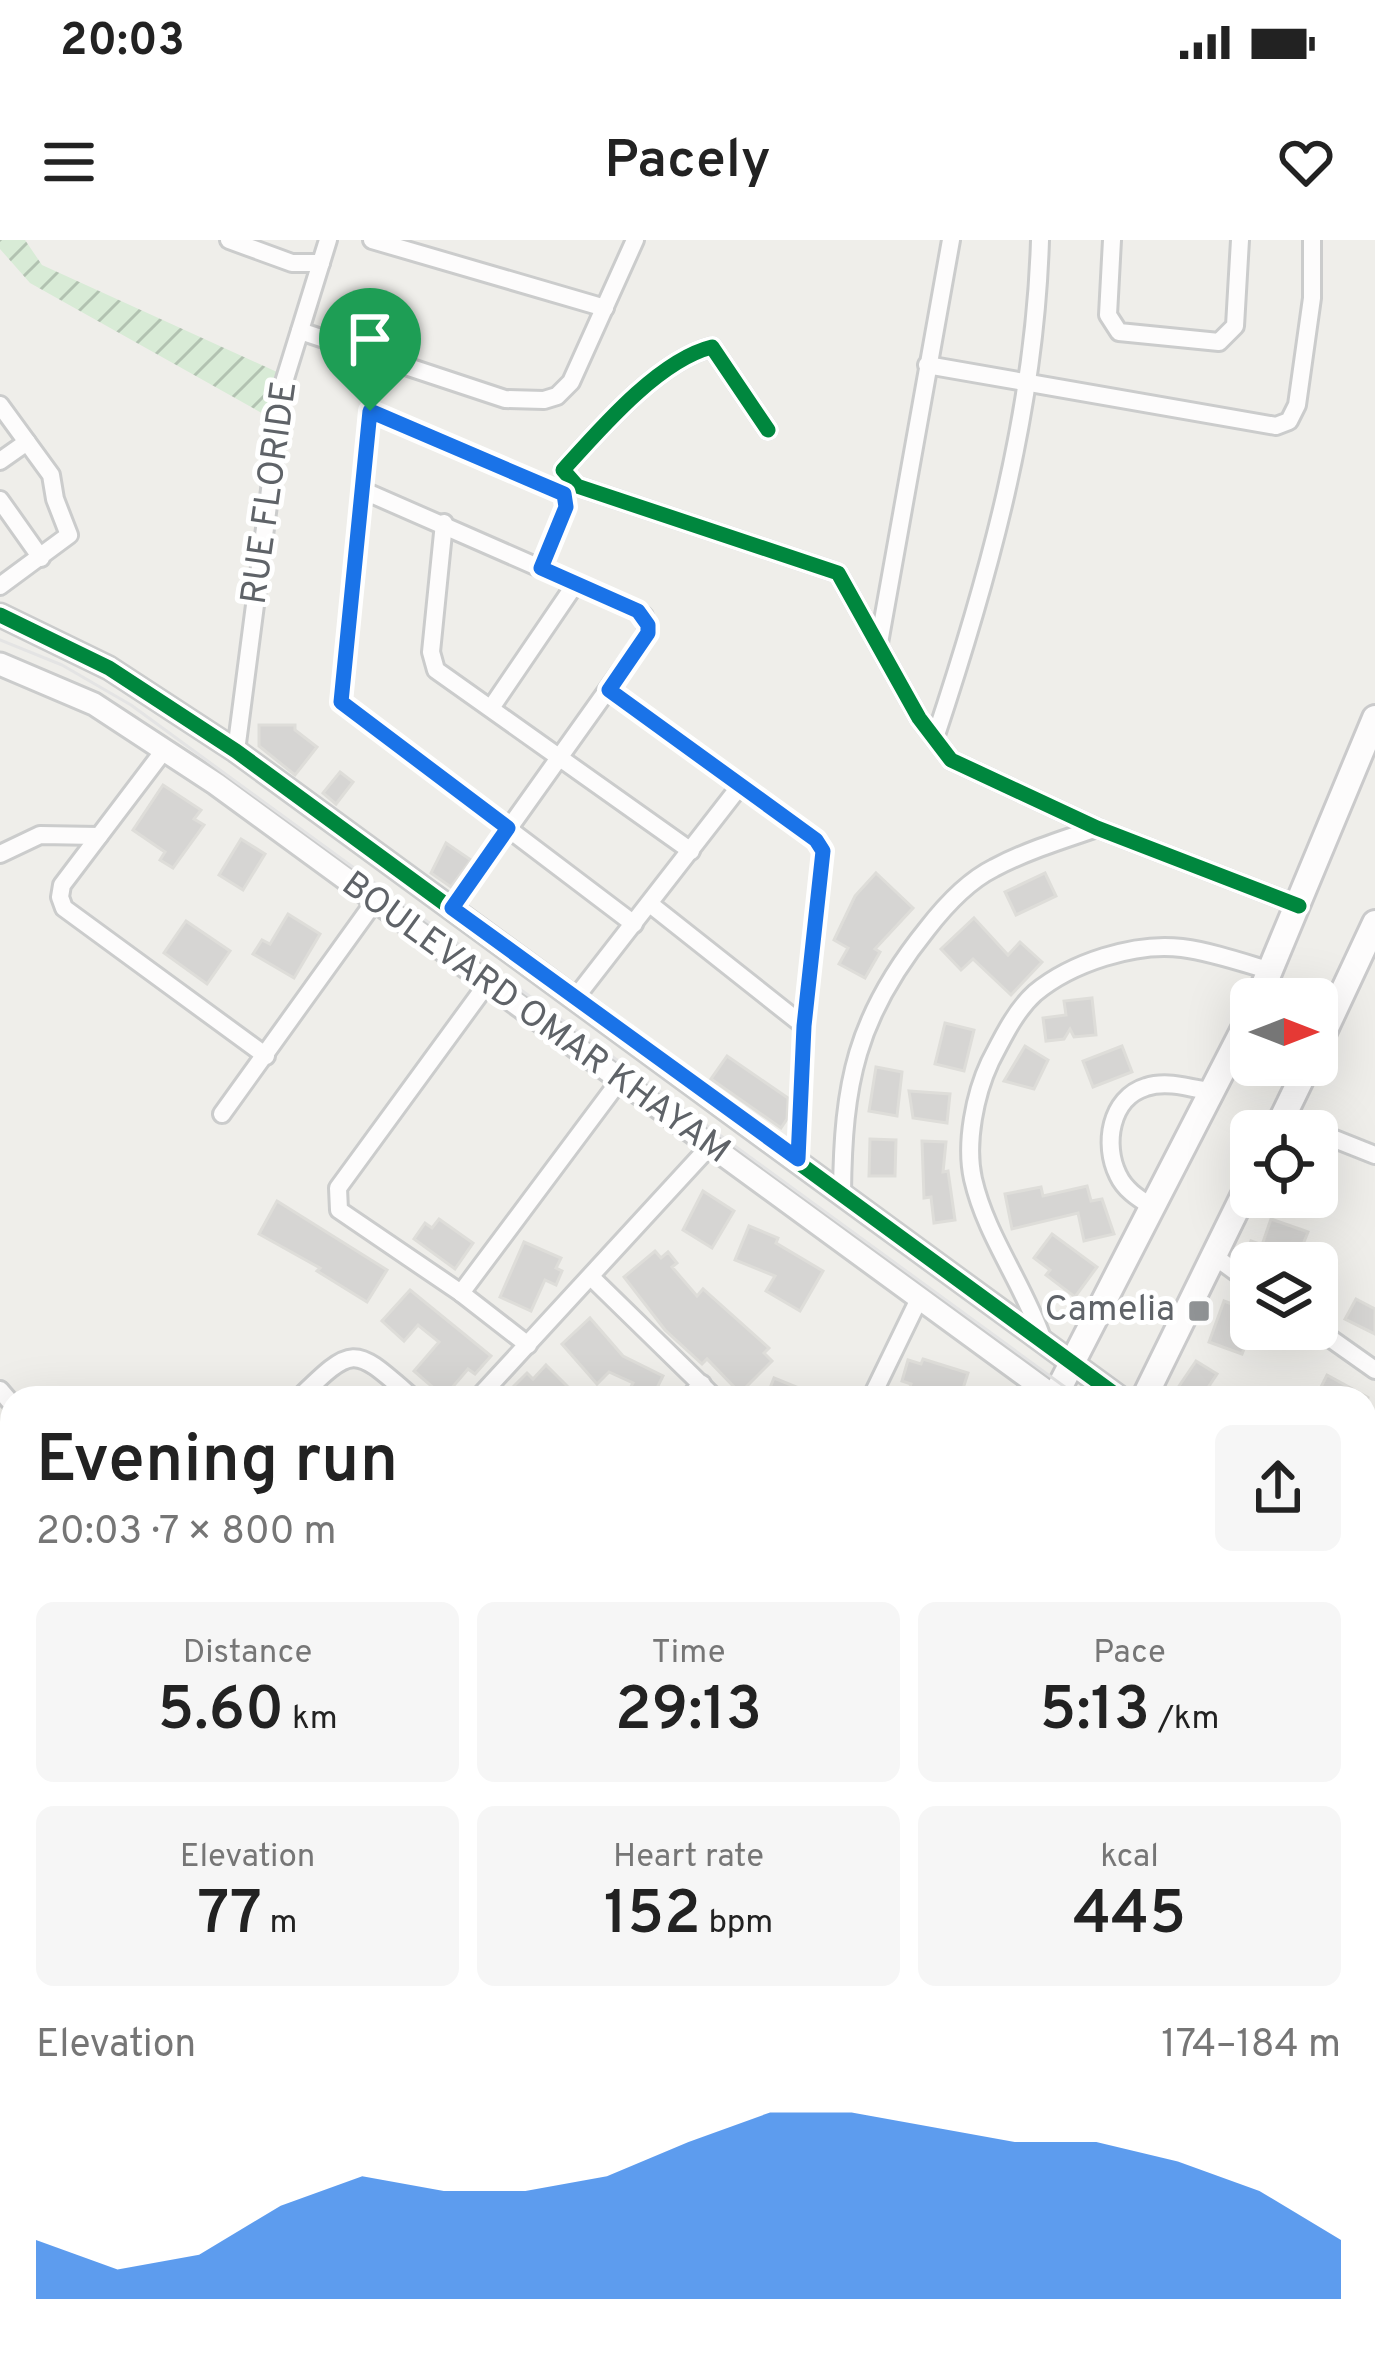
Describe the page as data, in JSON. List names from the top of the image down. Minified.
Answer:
{"streets":{"street":["RUE FLORIDE","BOULEVARD OMAR KHAYAM"]},"crossings":[["RUE FLORIDE","BOULEVARD OMAR KHAYAM"]],"places":{"transit":["Camelia"]},"north":"right","page":{"status":"20:03","header":"Pacely","heading":["Evening run","20:03 · 7 × 800 m"],"stats":[["Distance","5.60 km"],["Time","29:13"],["Pace","5:13 /km"],["Elevation","77 m"],["Heart rate","152 bpm"],["kcal","445"]],"chart":["Elevation","174–184 m"]}}
